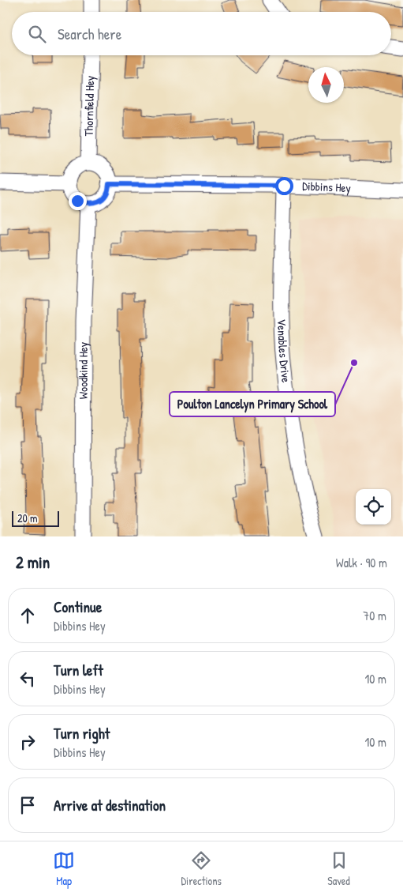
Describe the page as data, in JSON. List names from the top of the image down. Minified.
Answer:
{"streets":{"street":["Thornfield Hey","Dibbins Hey","Venables Drive","Woodkind Hey"]},"crossings":[["Thornfield Hey","Dibbins Hey"],["Thornfield Hey","Woodkind Hey"],["Dibbins Hey","Venables Drive"],["Dibbins Hey","Woodkind Hey"]],"places":["Poulton Lancelyn Primary School"],"scale_bar":"20 m","north":"top","page":{"search":"Search here","scale":"20 m","heading":["2 min","Walk · 90 m"],"list":[["Continue","Dibbins Hey","70 m"],["Turn left","Dibbins Hey","10 m"],["Turn right","Dibbins Hey","10 m"],"Arrive at destination"],"nav":["Map","Directions","Saved"]}}
